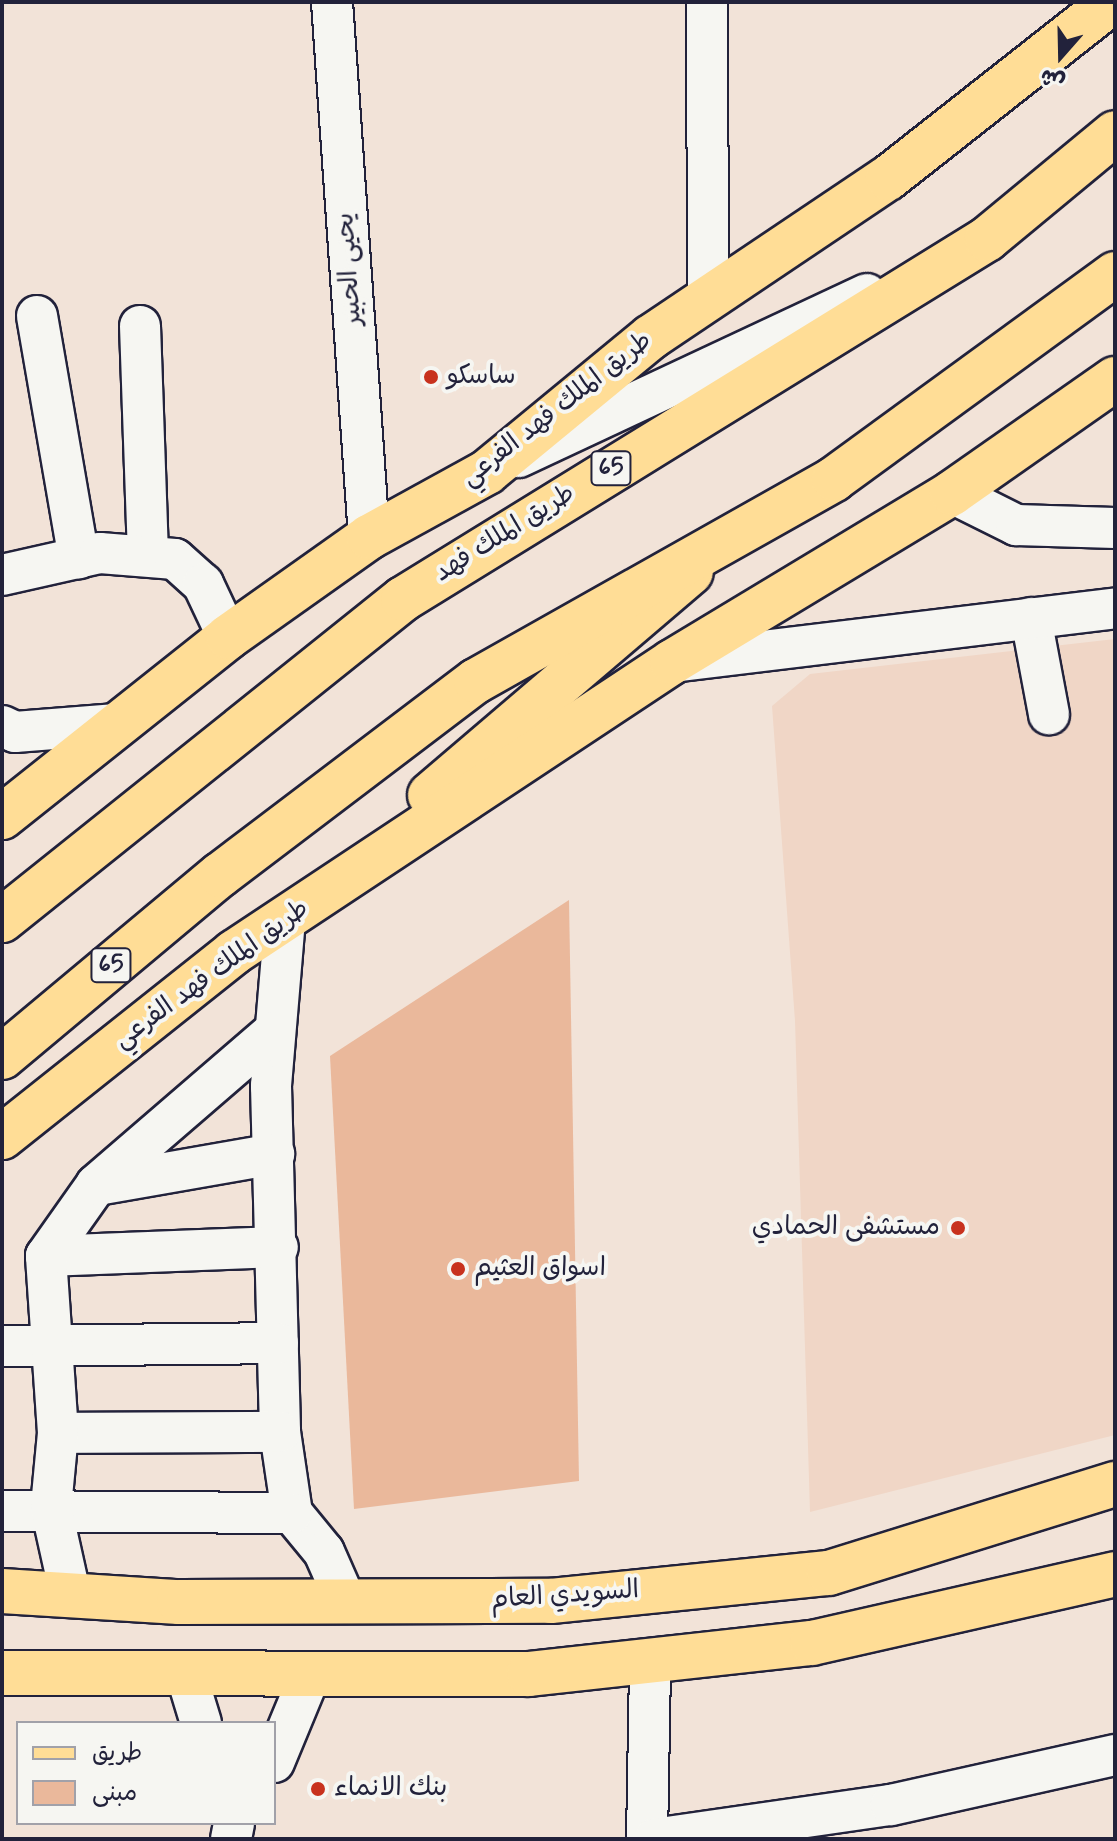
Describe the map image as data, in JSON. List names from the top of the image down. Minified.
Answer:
{"streets":{"main road":["طريق الملك فهد الفرعي","65","طريق الملك فهد","السويدي العام"],"street":["يحيى الحبير"]},"crossings":[["يحيى الحبير","طريق الملك فهد الفرعي"]],"places":["ساسكو","مستشفى الحمادي","اسواق العثيم","بنك الانماء"],"legend":["طريق","مبنى"],"north":"bottom"}
